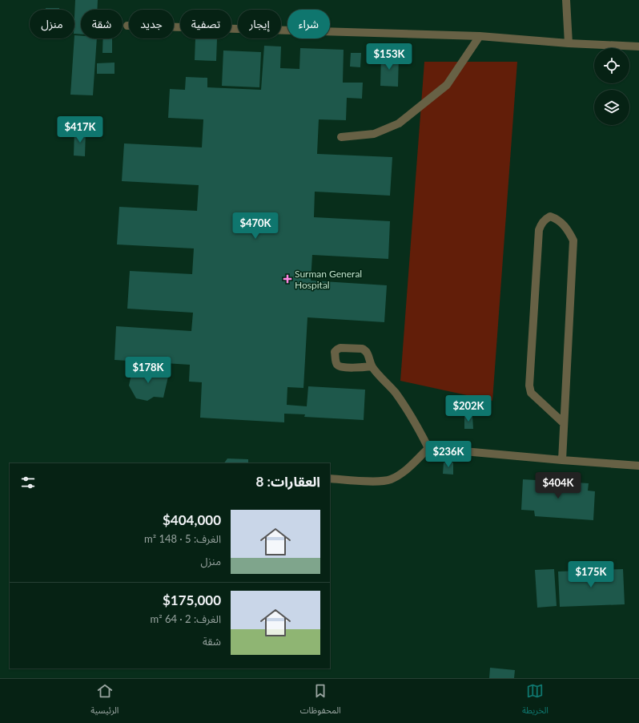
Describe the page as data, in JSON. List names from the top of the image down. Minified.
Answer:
{"places":{"health":["Surman General Hospital"]},"page":{"chip":["شراء","إيجار","تصفية","جديد","شقة","منزل"],"price":["$153K","$417K","$470K","$178K","$202K","$236K","$404K","$175K"],"heading":"العقارات: 8","list":[{"name":"$404,000","note":"الغرف: 5 · 148 m² · منزل"},{"name":"$175,000","note":"الغرف: 2 · 64 m² · شقة"}],"tabs":["الخريطة","المحفوظات","الرئيسية"]}}
